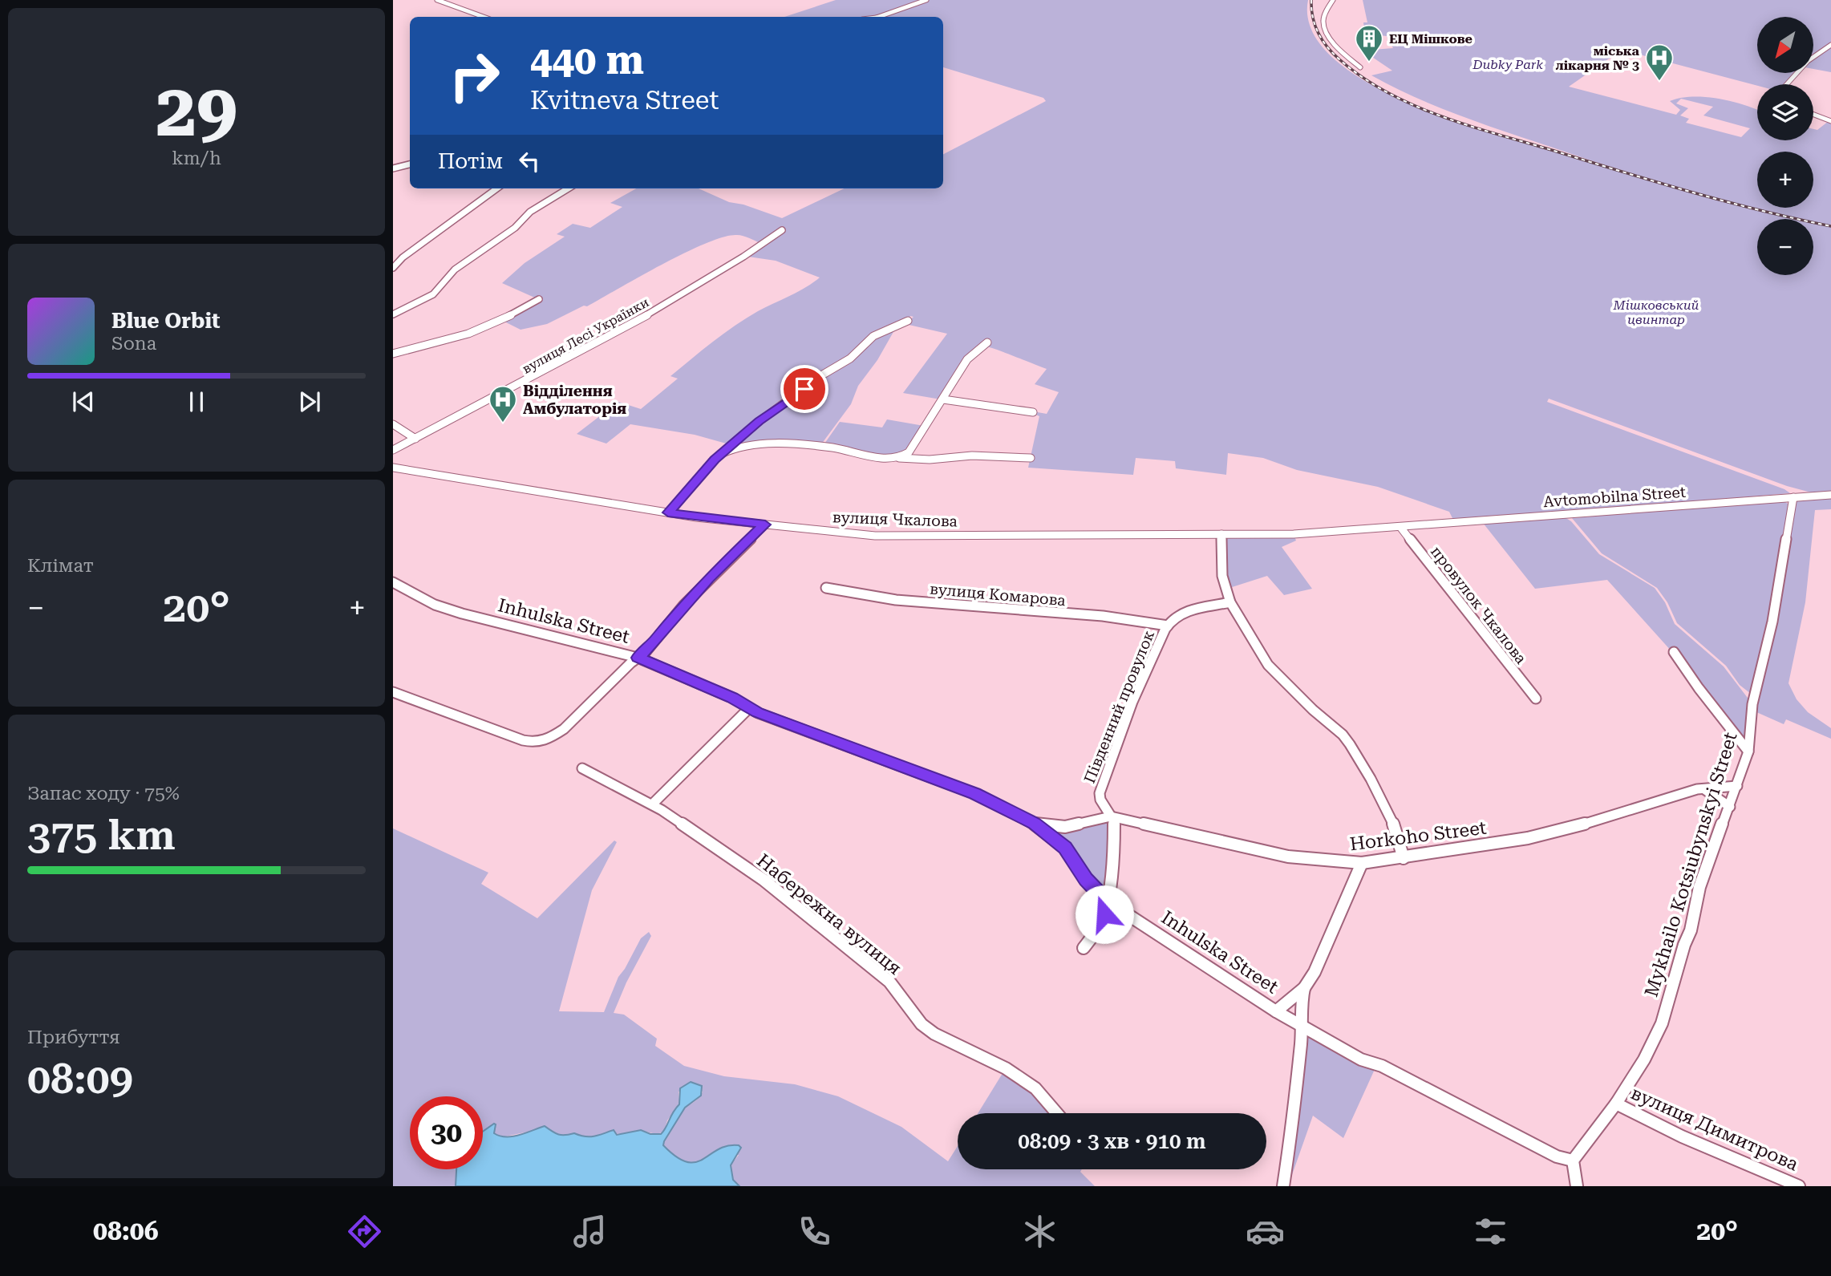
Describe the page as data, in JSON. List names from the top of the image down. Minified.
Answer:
{"streets":{"street":["вулиця Лесі Українки","Avtomobilna Street","вулиця Чкалова","вулиця Комарова","провулок Чкалова","Inhulska Street","Південний провулок","Horkoho Street","Mykhailo Kotsiubynskyi Street","Набережна вулиця","вулиця Димитрова"]},"crossings":[["Avtomobilna Street","вулиця Чкалова"],["Avtomobilna Street","провулок Чкалова"],["Avtomobilna Street","Mykhailo Kotsiubynskyi Street"],["вулиця Чкалова","провулок Чкалова"],["вулиця Комарова","Південний провулок"],["Inhulska Street","Південний провулок"],["Inhulska Street","Horkoho Street"],["Inhulska Street","Mykhailo Kotsiubynskyi Street"],["Південний провулок","Horkoho Street"],["Horkoho Street","Mykhailo Kotsiubynskyi Street"],["Mykhailo Kotsiubynskyi Street","вулиця Димитрова"]],"parks":["Dubky Park","Мішковський цвинтар"],"places":{"building":["ЕЦ Мішкове"],"hospital":["міська лікарня № 3","Відділення Амбулаторія"]},"north":"bottom left","page":{"tile":[["29","km/h"],"Клімат",["Запас ходу · 75%","375 km"],["Прибуття","08:09"]],"map_buttons":["+","−"],"turn":["440 m","Kvitneva Street"],"then":"Потім","song":["Blue Orbit","Sona"],"heat":["−","20°","+"],"limit":"30","trip":"08:09 · 3 хв · 910 m","tabs":["08:06","20°"]}}
